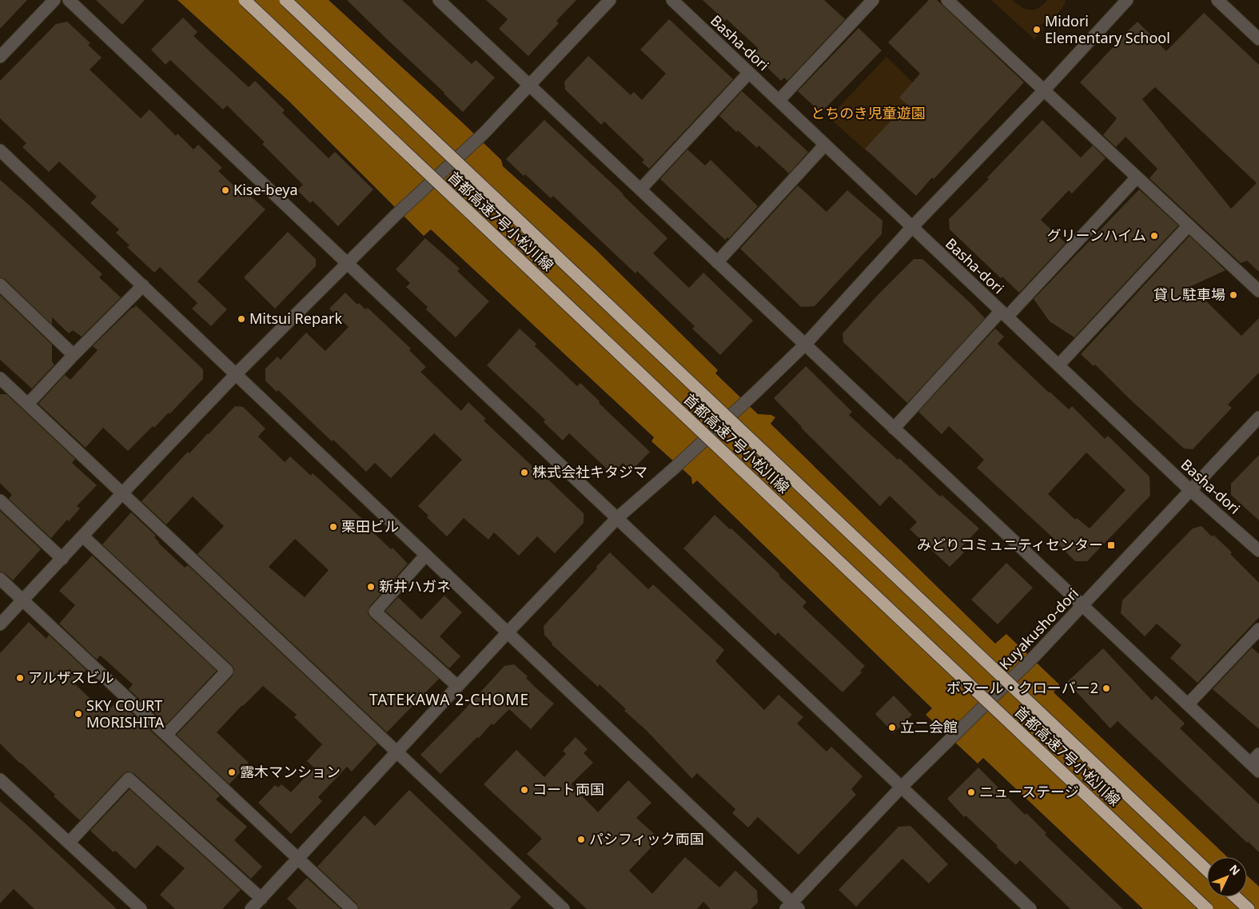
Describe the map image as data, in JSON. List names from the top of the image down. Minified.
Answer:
{"streets":{"highway":["首都高速7号小松川線"],"street":["Basha-dori","Kuyakusho-dori"]},"crossings":[["Basha-dori","Kuyakusho-dori"]],"districts":["TATEKAWA 2-CHOME"],"parks":["とちのき児童遊園"],"places":{"other":["Midori Elementary School","Kise-beya","グリーンハイム","貸し駐車場","Mitsui Repark","株式会社キタジマ","栗田ビル","新井ハガネ","アルザスビル","ボヌール・クローバー2","SKY COURT MORISHITA","立二会館","露木マンション","コート両国","ニューステージ","パシフィック両国"],"transit":["みどりコミュニティセンター"]},"north":"top right"}
